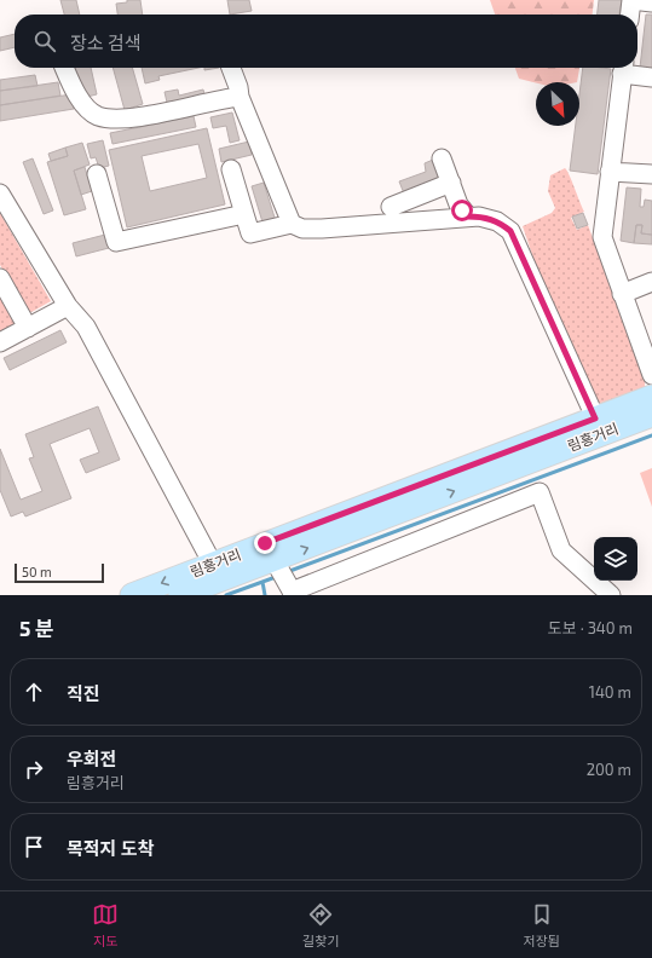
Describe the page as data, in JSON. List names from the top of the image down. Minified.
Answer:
{"streets":{"main road":["림흥거리"]},"scale_bar":"50 m","north":"bottom right","page":{"search":"장소 검색","scale":"50 m","heading":["5 분","도보 · 340 m"],"list":[["직진","140 m"],["우회전","림흥거리","200 m"],"목적지 도착"],"nav":["지도","길찾기","저장됨"]}}
